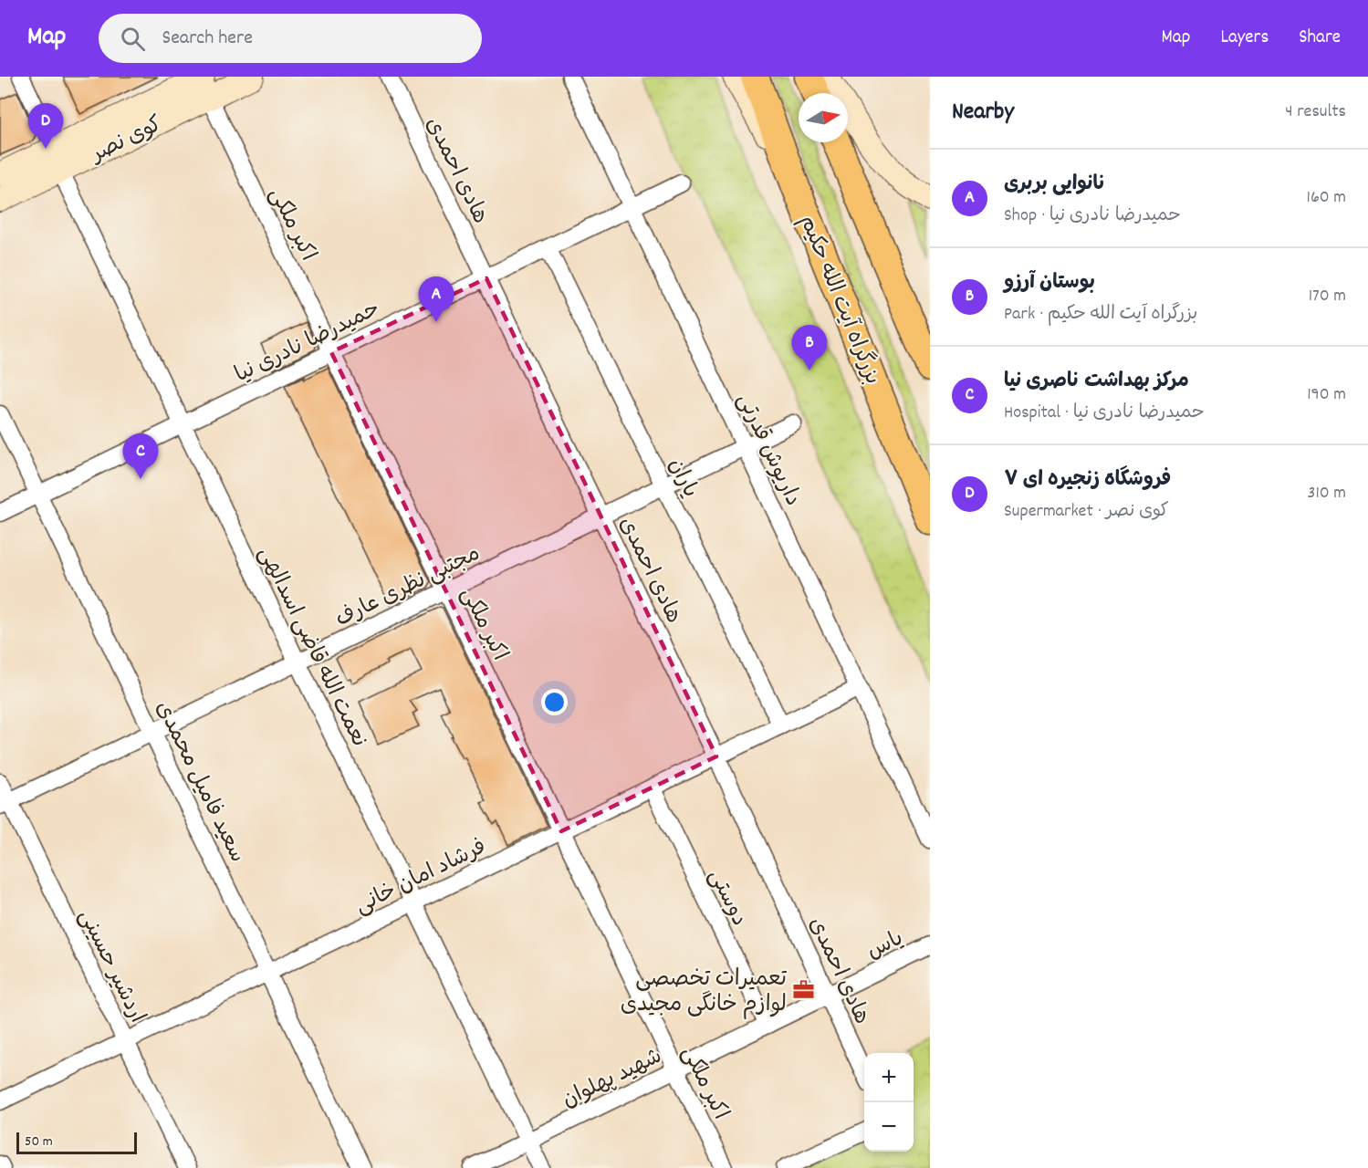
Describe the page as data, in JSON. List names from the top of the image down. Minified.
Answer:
{"streets":{"highway":["بزرگراه آیت الله حکیم"],"main road":["کوی نصر"],"street":["هادی احمدی","اکبر ملکی","حمیدرضا نادری نیا","داریوش قدرتی","یاران","مجتبی نظری عارف","نعمت الله قاضی اسدالهی","سعید فامیل محمدی","فرشاد امان خانی","دوستی","یاس","اردشیر حسینی","شهید پهلوان"]},"crossings":[["کوی نصر","اکبر ملکی"],["کوی نصر","نعمت الله قاضی اسدالهی"],["هادی احمدی","حمیدرضا نادری نیا"],["هادی احمدی","مجتبی نظری عارف"],["هادی احمدی","فرشاد امان خانی"],["هادی احمدی","یاس"],["هادی احمدی","شهید پهلوان"],["اکبر ملکی","حمیدرضا نادری نیا"],["اکبر ملکی","مجتبی نظری عارف"],["اکبر ملکی","فرشاد امان خانی"],["اکبر ملکی","شهید پهلوان"],["حمیدرضا نادری نیا","داریوش قدرتی"],["حمیدرضا نادری نیا","یاران"],["حمیدرضا نادری نیا","نعمت الله قاضی اسدالهی"],["حمیدرضا نادری نیا","سعید فامیل محمدی"],["داریوش قدرتی","مجتبی نظری عارف"],["داریوش قدرتی","فرشاد امان خانی"],["یاران","مجتبی نظری عارف"],["یاران","فرشاد امان خانی"],["مجتبی نظری عارف","نعمت الله قاضی اسدالهی"],["مجتبی نظری عارف","سعید فامیل محمدی"],["مجتبی نظری عارف","اردشیر حسینی"],["نعمت الله قاضی اسدالهی","فرشاد امان خانی"],["نعمت الله قاضی اسدالهی","شهید پهلوان"],["سعید فامیل محمدی","فرشاد امان خانی"],["فرشاد امان خانی","دوستی"],["فرشاد امان خانی","اردشیر حسینی"],["دوستی","شهید پهلوان"],["یاس","شهید پهلوان"]],"places":{"office":["تعمیرات تخصصی لوازم خانگی مجیدی"]},"scale_bar":"50 m","north":"right","page":{"header":"Map","search":"Search here","nav":["Map","Layers","Share"],"heading":["Nearby","4 results"],"pins":["D","A","B","C"],"list":[{"mark":"A","name":"نانوایی بربری","note":"Shop · حمیدرضا نادری نیا","value":"160 m"},{"mark":"B","name":"بوستان آرزو","note":"Park · بزرگراه آیت الله حکیم","value":"170 m"},{"mark":"C","name":"مرکز بهداشت ناصری نیا","note":"Hospital · حمیدرضا نادری نیا","value":"190 m"},{"mark":"D","name":"فروشگاه زنجیره ای ۷","note":"Supermarket · کوی نصر","value":"310 m"}],"map_buttons":["+","−"],"scale":"50 m"}}
